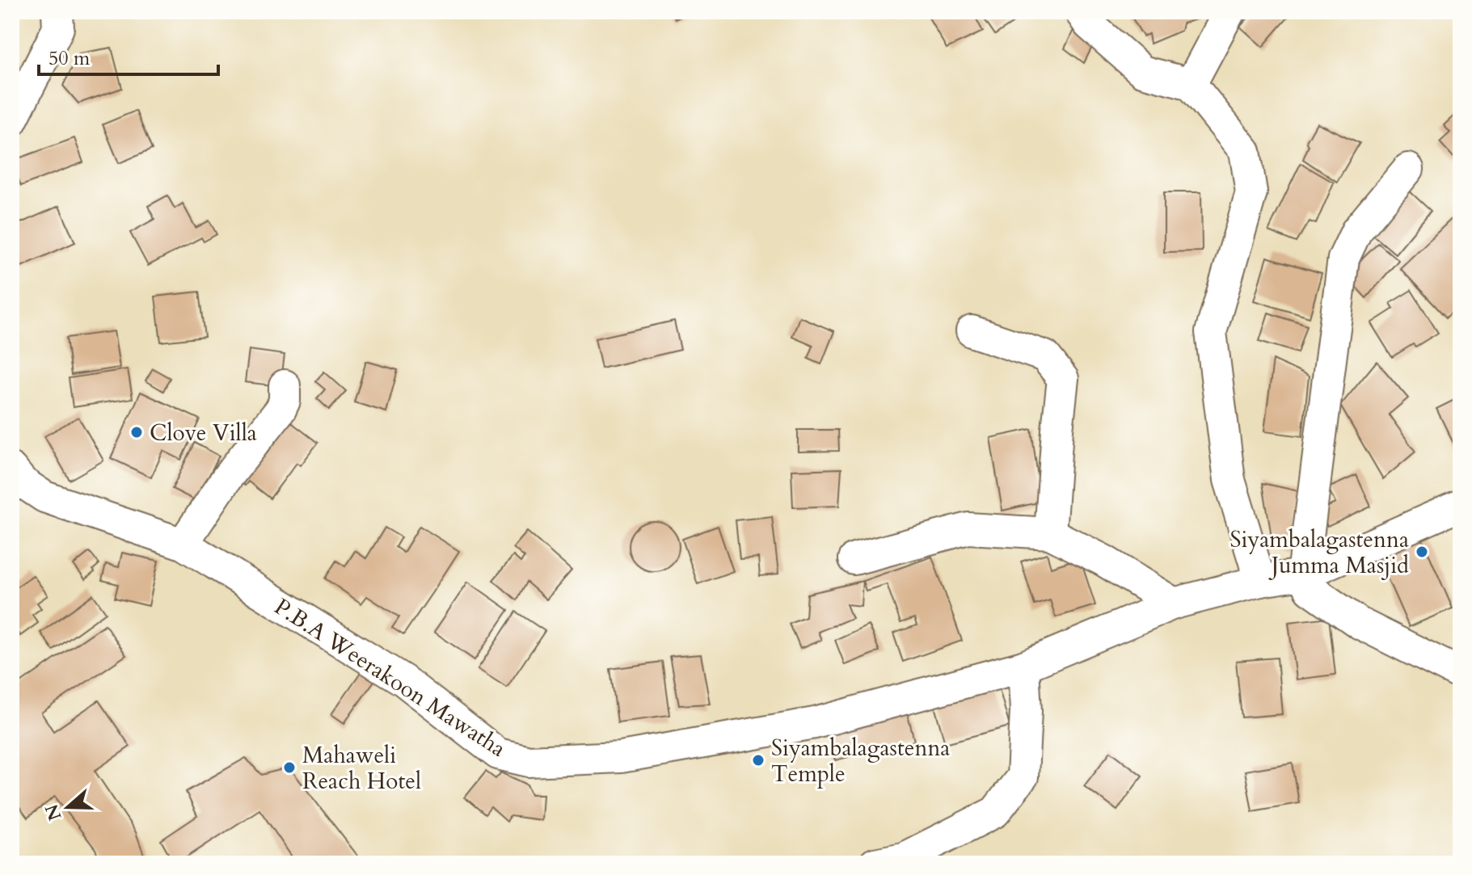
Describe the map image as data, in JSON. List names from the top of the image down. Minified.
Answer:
{"streets":{"street":["P.B.A Weerakoon Mawatha"]},"places":["Clove Villa","Siyambalagastenna Jumma Masjid","Siyambalagastenna Temple","Mahaweli Reach Hotel"],"scale_bar":"50 m","north":"left"}
